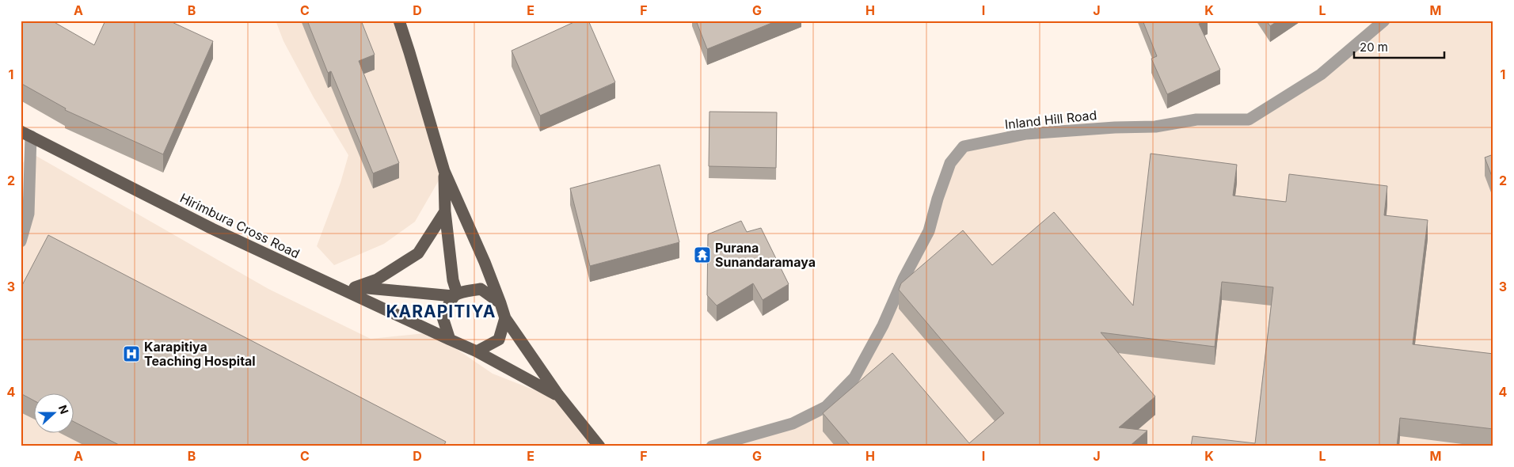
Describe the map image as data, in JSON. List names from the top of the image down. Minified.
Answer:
{"streets":{"main road":["Hirimbura Cross Road"],"street":["Inland Hill Road"]},"districts":["KARAPITIYA"],"places":{"temple":["Purana Sunandaramaya"],"hospital":["Karapitiya Teaching Hospital"]},"scale_bar":"20 m","north":"right","grid":{"columns":["A","B","C","D","E","F","G","H","I","J","K","L","M"],"rows":["1","2","3","4"]}}
